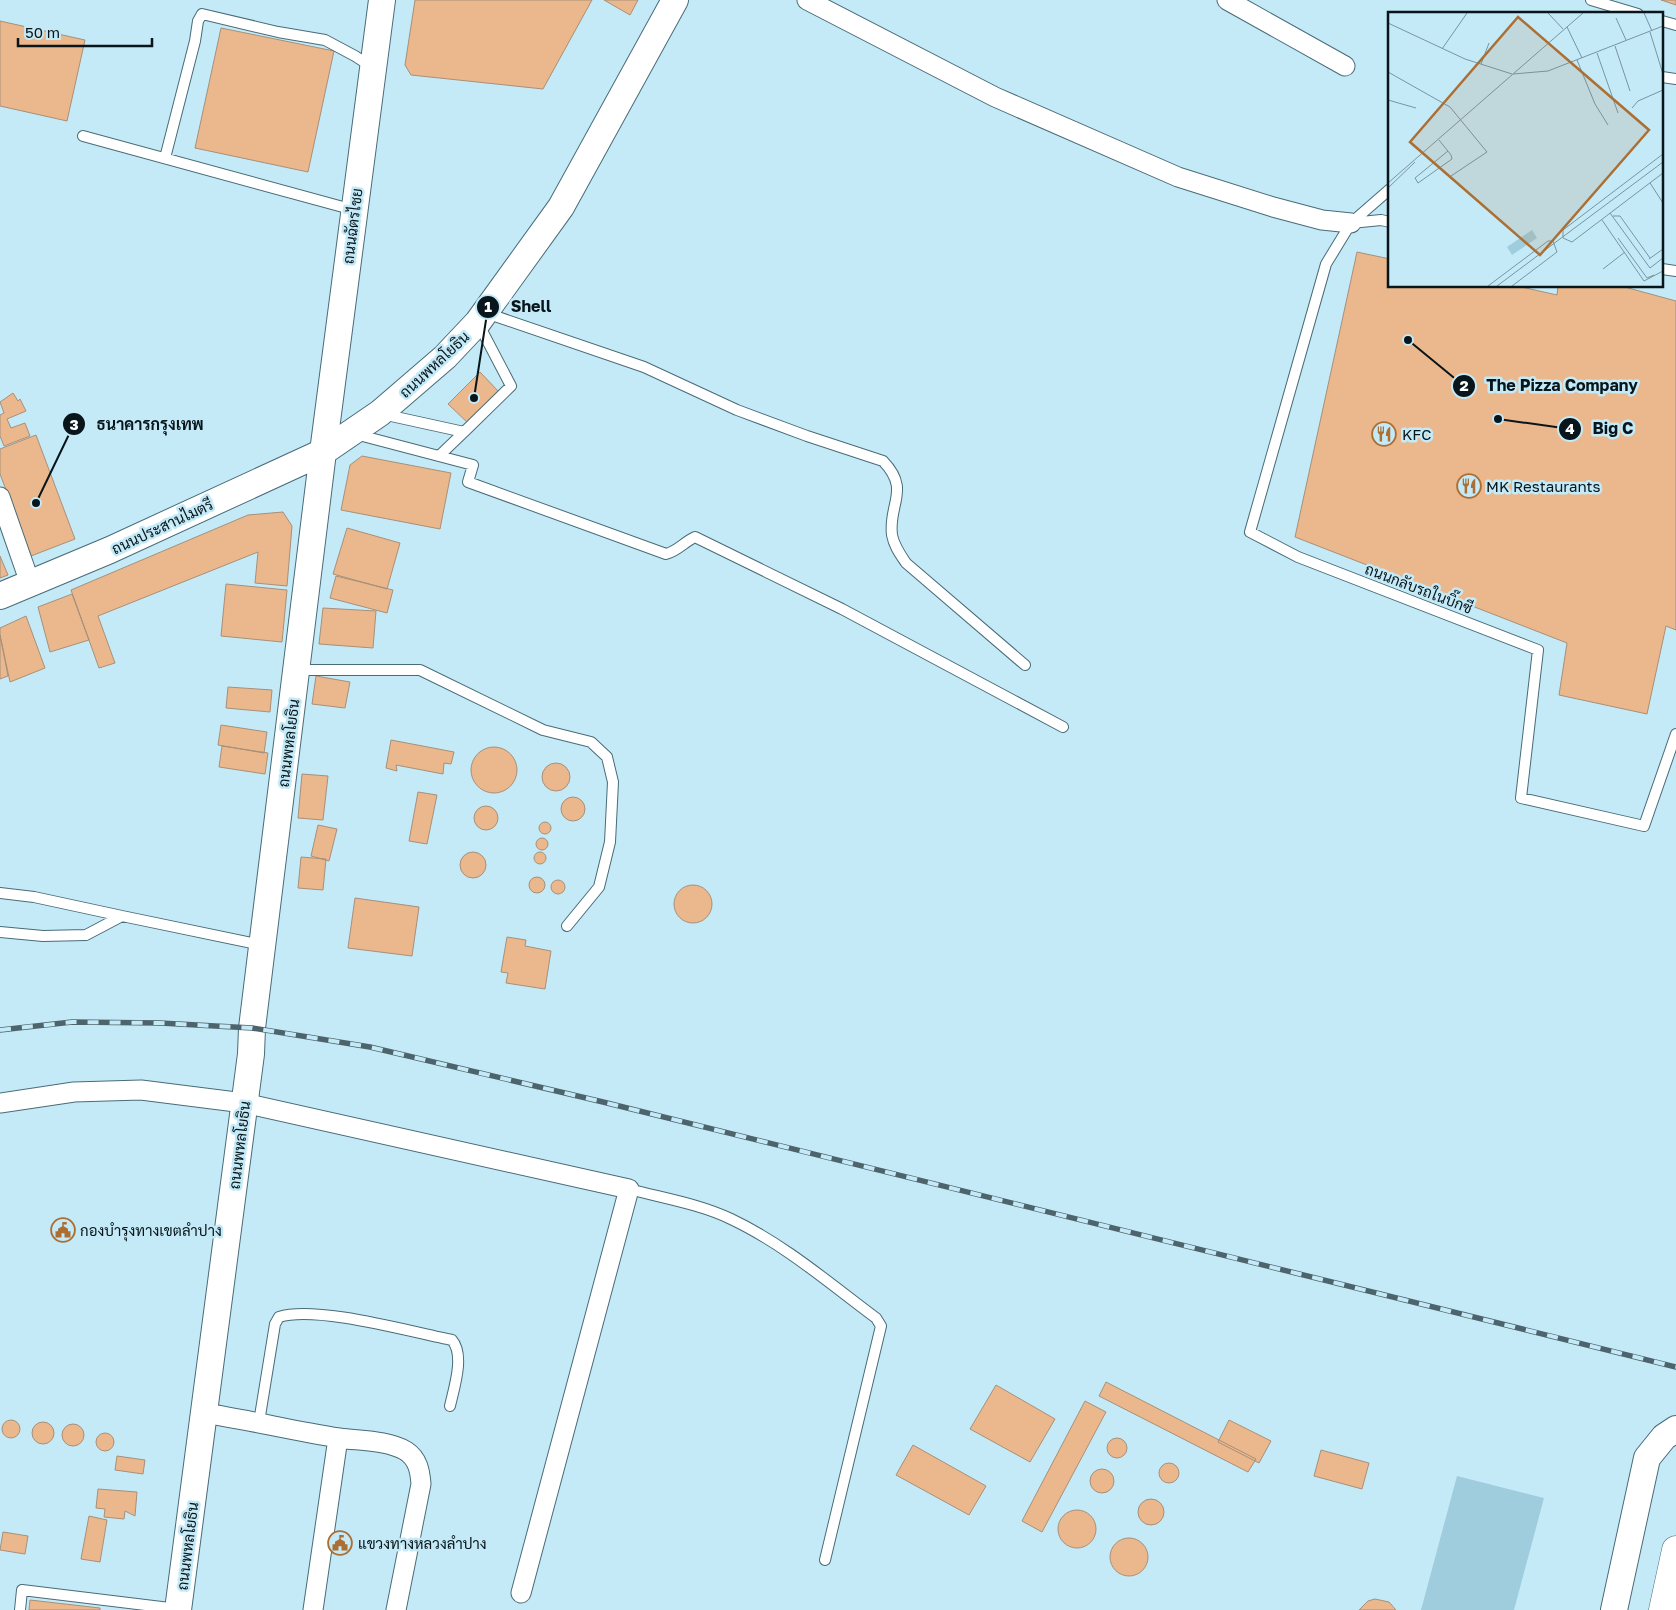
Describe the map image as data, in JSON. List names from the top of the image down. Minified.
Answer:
{"streets":{"main road":["ถนนฉัตรไชย","ถนนพหลโยธิน","ถนนประสานไมตรี"],"lane":["ถนนกลับรถในบิ๊กซี"]},"crossings":[["ถนนฉัตรไชย","ถนนพหลโยธิน"],["ถนนฉัตรไชย","ถนนประสานไมตรี"],["ถนนพหลโยธิน","ถนนประสานไมตรี"]],"places":{"other":["The Pizza Company","Shell","Big C","ธนาคารกรุงเทพ"],"restaurant":["KFC","MK Restaurants"],"public building":["กองบำรุงทางเขตลำปาง","แขวงทางหลวงลำปาง"]},"scale_bar":"50 m"}
